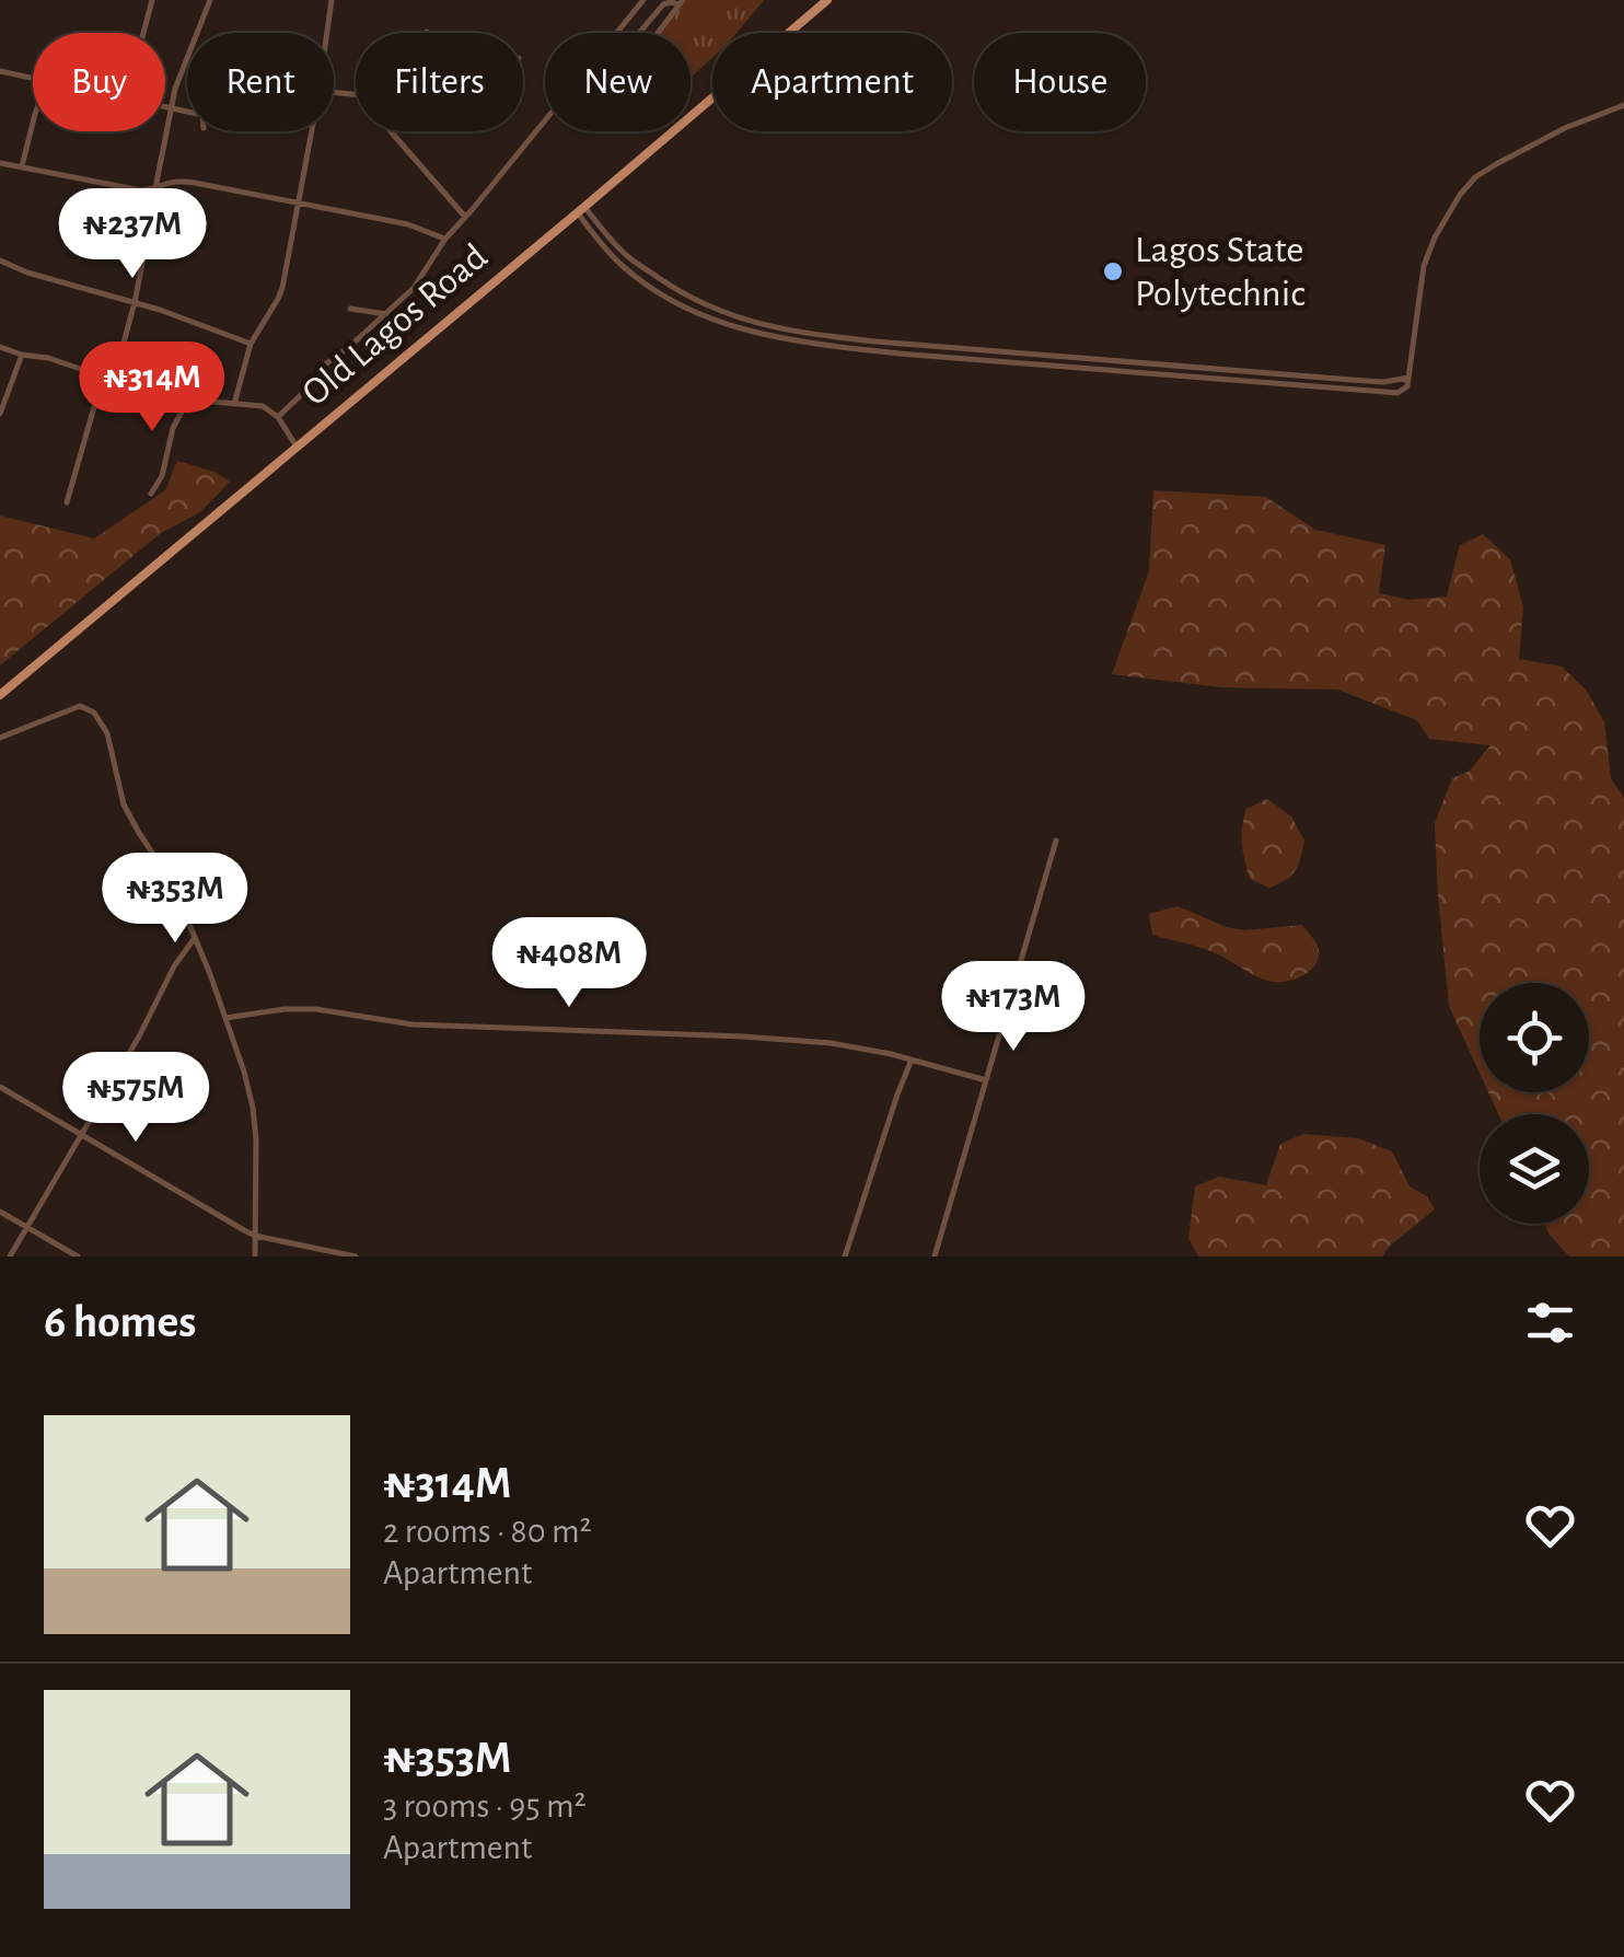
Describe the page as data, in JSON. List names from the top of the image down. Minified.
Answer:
{"streets":{"main road":["Old Lagos Road"]},"places":["Lagos State Polytechnic"],"page":{"chip":["Buy","Rent","Filters","New","Apartment","House"],"price":["₦237M","₦314M","₦353M","₦408M","₦173M","₦575M"],"heading":"6 homes","list":[{"name":"₦314M","note":"2 rooms · 80 m² · Apartment"},{"name":"₦353M","note":"3 rooms · 95 m² · Apartment"}]}}
